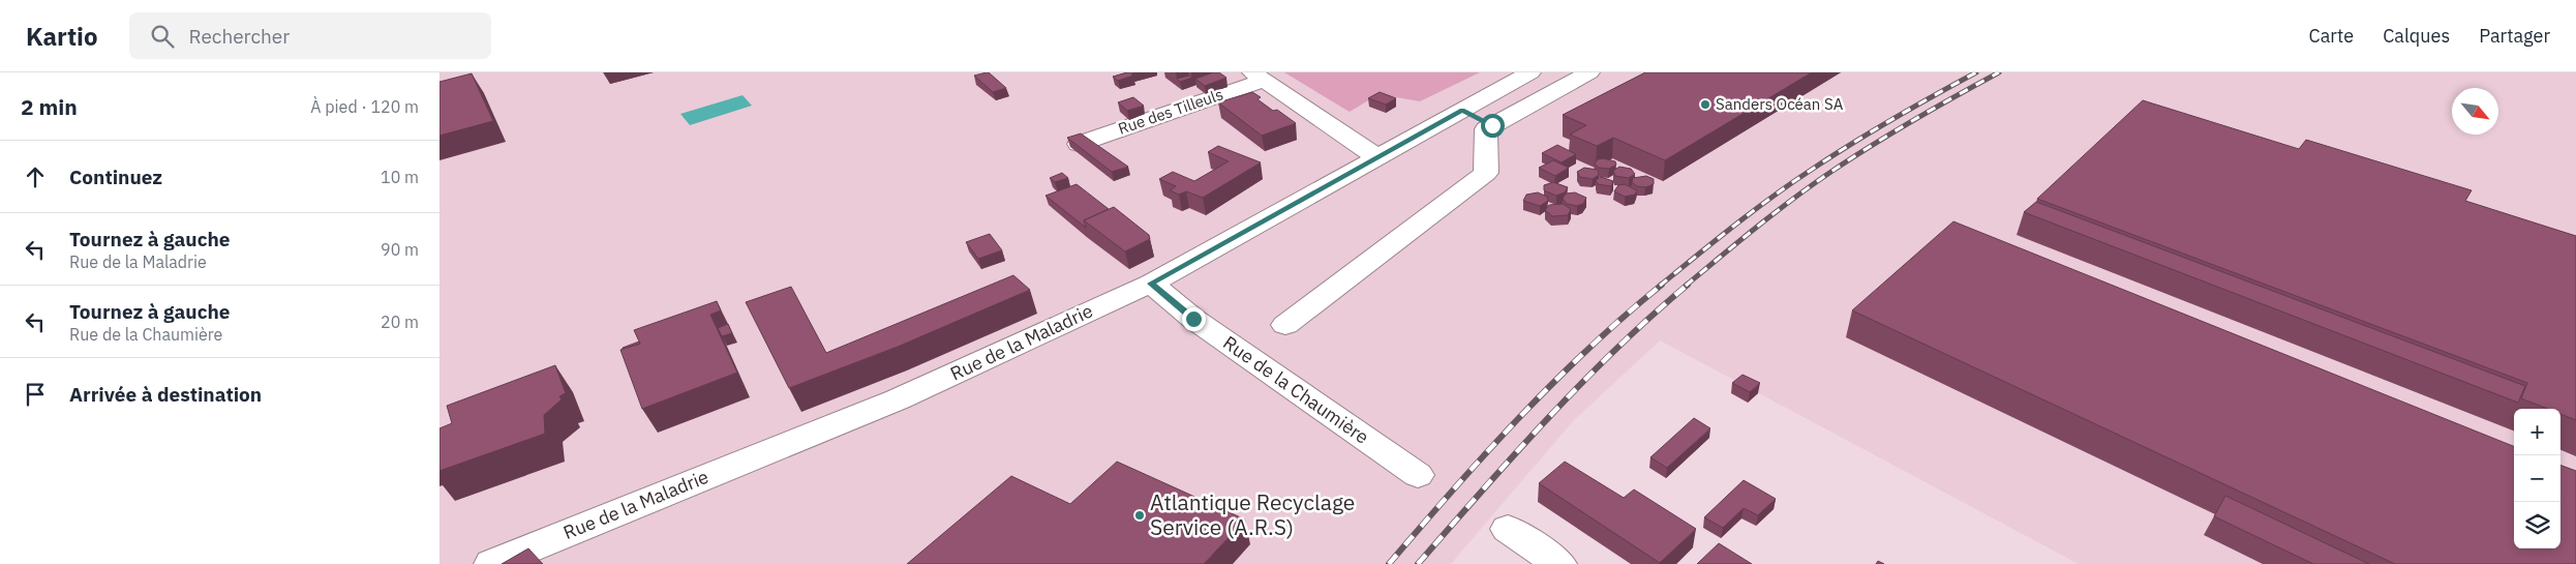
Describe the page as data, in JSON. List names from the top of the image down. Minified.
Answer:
{"streets":{"street":["Rue des Tilleuls","Rue de la Maladrie","Rue de la Chaumière"]},"crossings":[["Rue des Tilleuls","Rue de la Maladrie"],["Rue de la Maladrie","Rue de la Chaumière"]],"places":["Sanders Océan SA","Atlantique Recyclage Service (A.R.S)"],"north":"bottom right","page":{"header":"Kartio","search":"Rechercher","nav":["Carte","Calques","Partager"],"heading":["2 min","À pied · 120 m"],"list":[["Continuez","10 m"],["Tournez à gauche","Rue de la Maladrie","90 m"],["Tournez à gauche","Rue de la Chaumière","20 m"],"Arrivée à destination"],"map_buttons":["+","−"]}}
